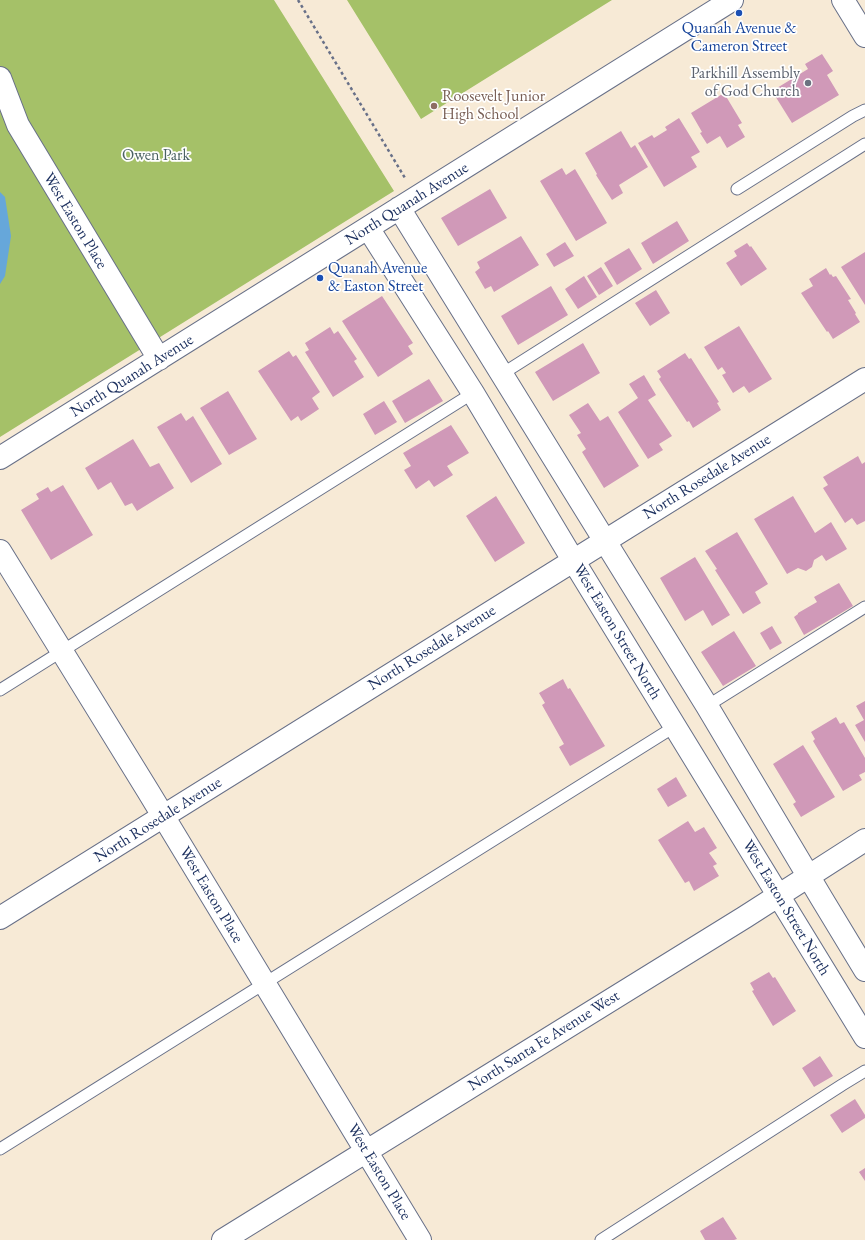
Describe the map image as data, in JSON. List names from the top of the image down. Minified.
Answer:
{"streets":{"street":["North Quanah Avenue","West Easton Place","North Rosedale Avenue","West Easton Street North","North Santa Fe Avenue West"]},"crossings":[["North Quanah Avenue","West Easton Place"],["North Quanah Avenue","West Easton Street North"],["West Easton Place","North Rosedale Avenue"],["West Easton Place","North Santa Fe Avenue West"],["North Rosedale Avenue","West Easton Street North"],["West Easton Street North","North Santa Fe Avenue West"]],"parks":["Owen Park"],"places":["Quanah Avenue & Cameron Street","Parkhill Assembly of God Church","Roosevelt Junior High School","Quanah Avenue & Easton Street"]}
